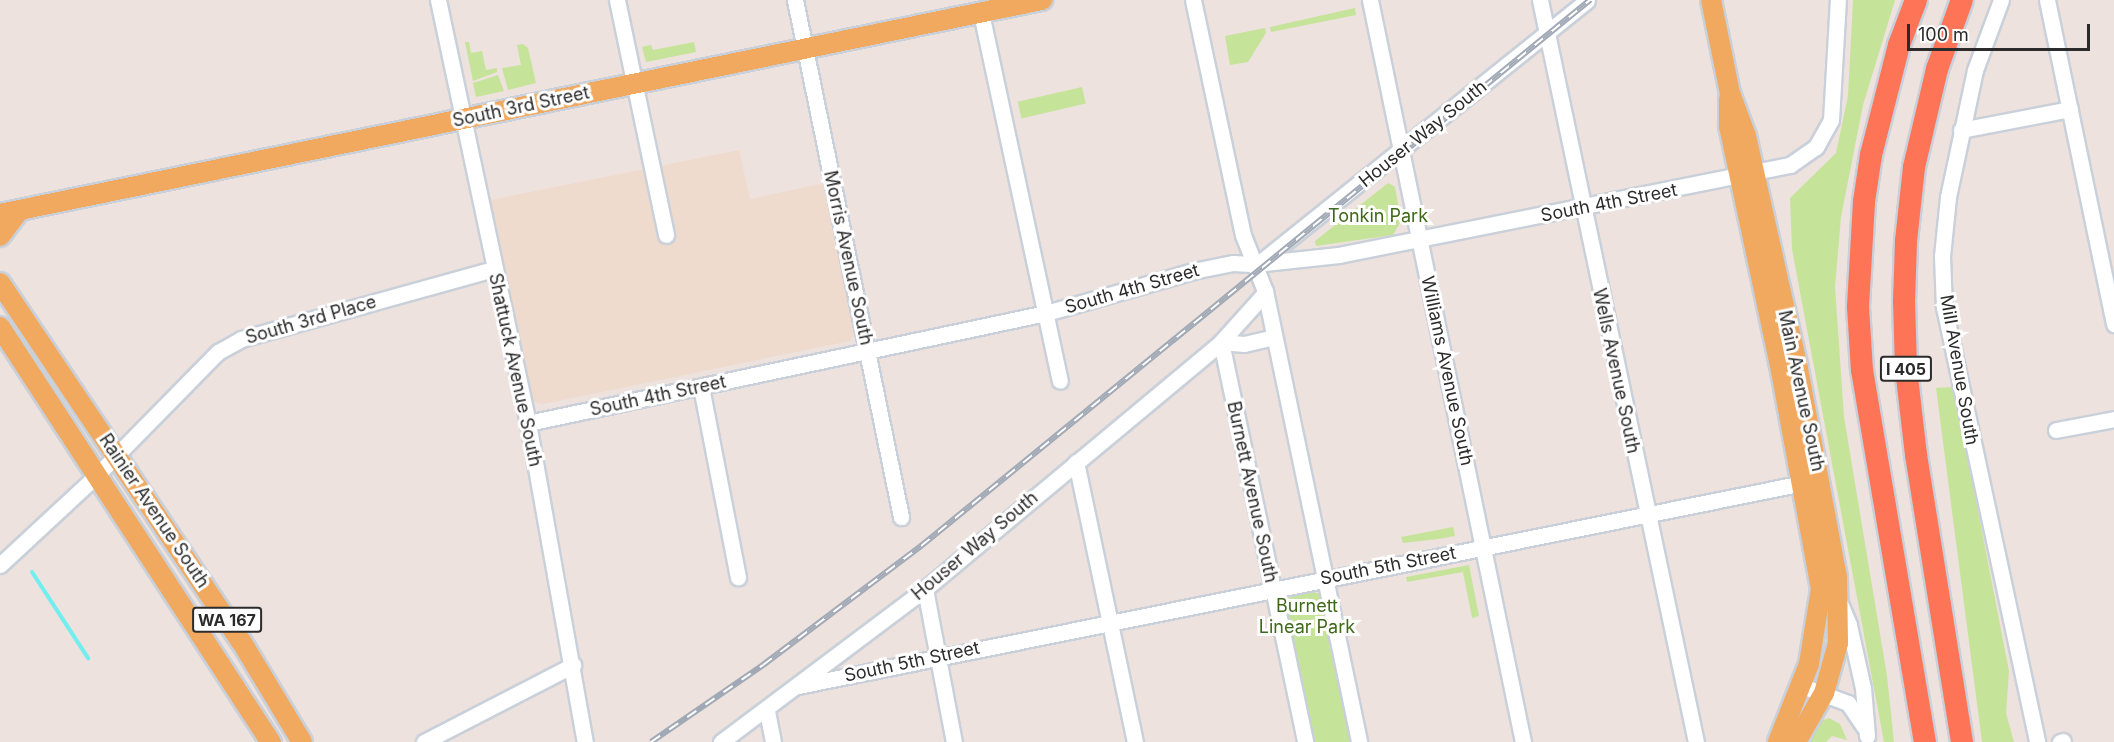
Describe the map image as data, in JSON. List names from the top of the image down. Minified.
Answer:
{"streets":{"highway":["I 405"],"main road":["South 3rd Street","Main Avenue South","Rainier Avenue South","WA 167"],"street":["Houser Way South","South 4th Street","Morris Avenue South","South 3rd Place","Shattuck Avenue South","Mill Avenue South","Williams Avenue South","Wells Avenue South","Burnett Avenue South","South 5th Street"]},"crossings":[["South 3rd Street","Morris Avenue South"],["South 3rd Street","Shattuck Avenue South"],["Houser Way South","South 4th Street"],["Houser Way South","Williams Avenue South"],["Houser Way South","Wells Avenue South"],["Houser Way South","Burnett Avenue South"],["Houser Way South","South 5th Street"],["South 4th Street","Morris Avenue South"],["South 4th Street","Shattuck Avenue South"],["South 4th Street","Williams Avenue South"],["South 4th Street","Wells Avenue South"],["South 4th Street","Main Avenue South"],["South 3rd Place","Shattuck Avenue South"],["South 3rd Place","Rainier Avenue South"],["Williams Avenue South","South 5th Street"],["Wells Avenue South","South 5th Street"],["Main Avenue South","South 5th Street"],["Burnett Avenue South","South 5th Street"]],"parks":["Tonkin Park","Burnett Linear Park"],"scale_bar":"100 m"}
